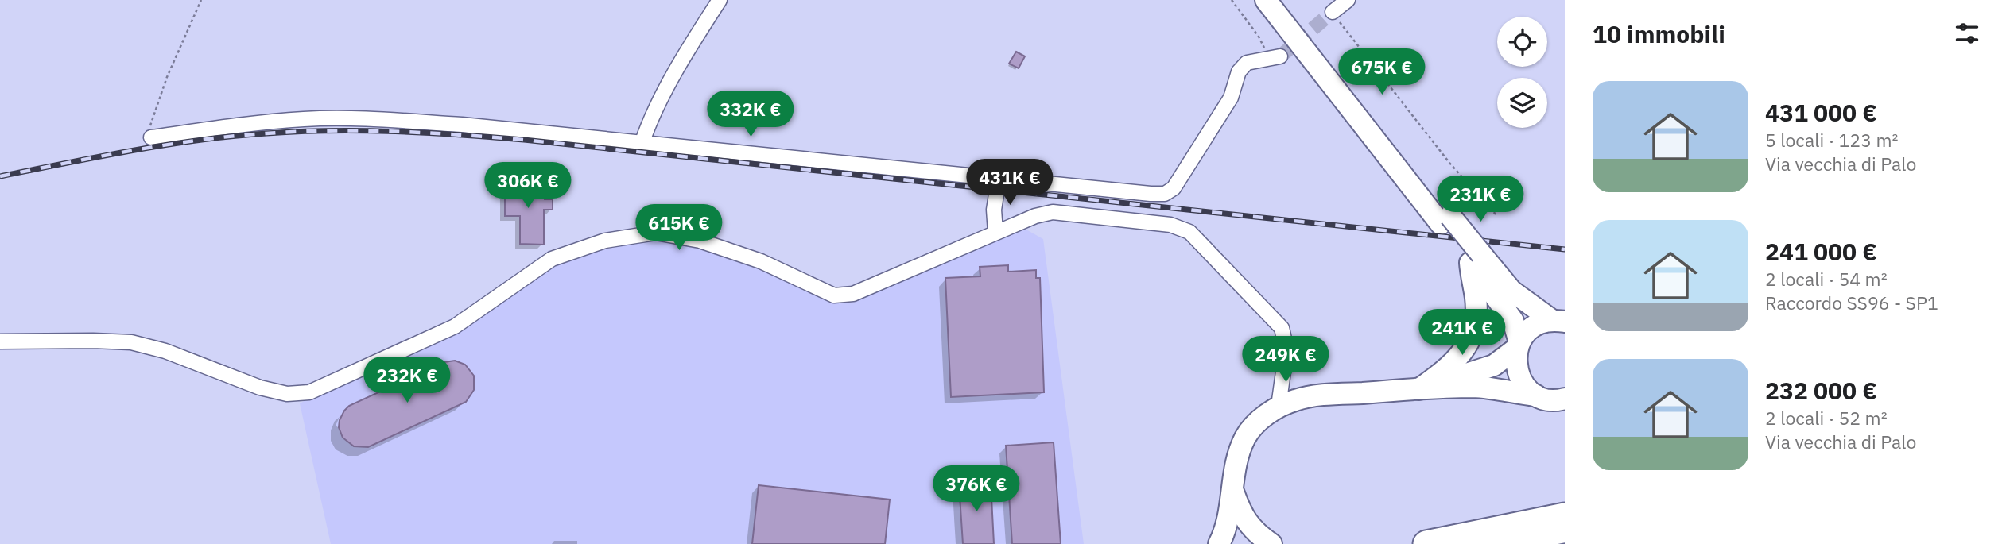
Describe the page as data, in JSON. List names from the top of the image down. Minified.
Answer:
{"page":{"heading":"10 immobili","price":["675K €","332K €","431K €","306K €","231K €","615K €","241K €","249K €","232K €","376K €"],"list":[{"name":"431 000 €","note":"5 locali · 123 m² · Via vecchia di Palo"},{"name":"241 000 €","note":"2 locali · 54 m² · Raccordo SS96 - SP1"},{"name":"232 000 €","note":"2 locali · 52 m² · Via vecchia di Palo"}]}}
